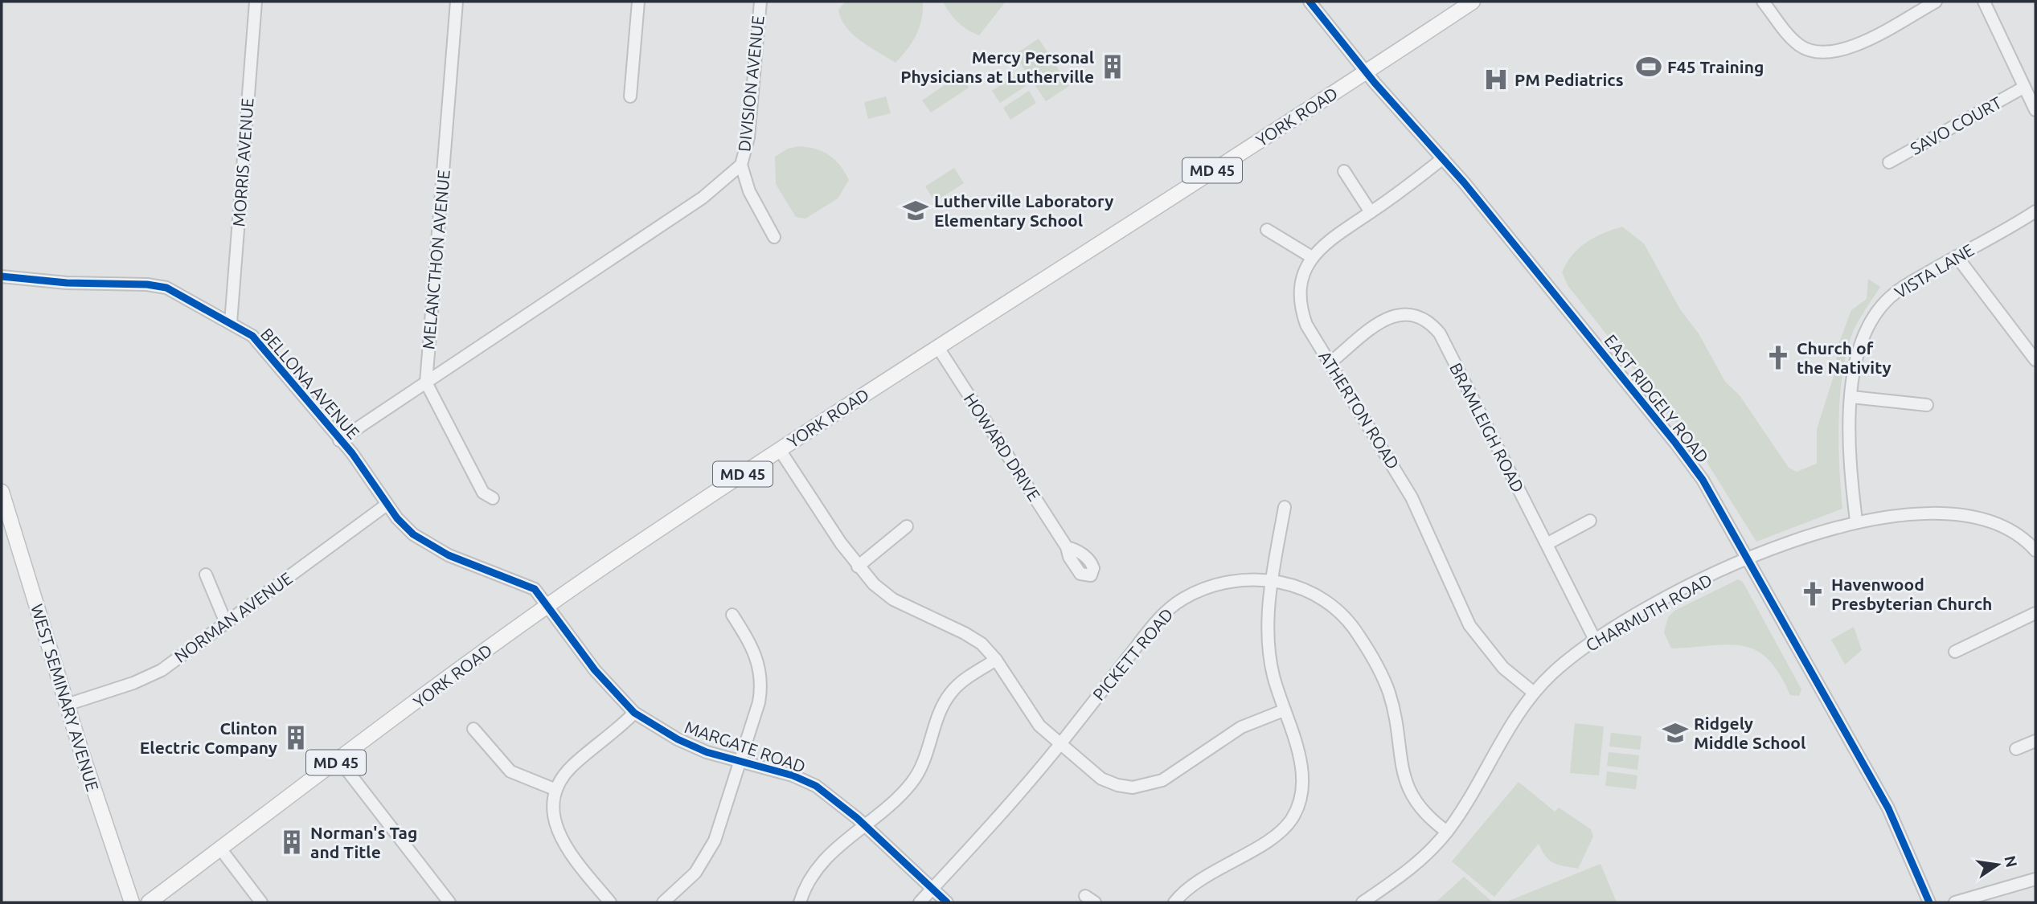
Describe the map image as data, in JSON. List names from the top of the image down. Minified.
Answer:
{"streets":{"main road":["YORK ROAD","MD 45","WEST SEMINARY AVENUE"],"street":["DIVISION AVENUE","SAVO COURT","MORRIS AVENUE","MELANCTHON AVENUE","VISTA LANE","BELLONA AVENUE","EAST RIDGELY ROAD","ATHERTON ROAD","BRAMLEIGH ROAD","HOWARD DRIVE","CHARMUTH ROAD","NORMAN AVENUE","PICKETT ROAD","MARGATE ROAD"]},"crossings":[["YORK ROAD","BELLONA AVENUE"],["YORK ROAD","EAST RIDGELY ROAD"],["YORK ROAD","HOWARD DRIVE"],["YORK ROAD","MARGATE ROAD"],["MORRIS AVENUE","BELLONA AVENUE"],["VISTA LANE","CHARMUTH ROAD"],["BELLONA AVENUE","NORMAN AVENUE"],["BELLONA AVENUE","MARGATE ROAD"],["EAST RIDGELY ROAD","ATHERTON ROAD"],["EAST RIDGELY ROAD","CHARMUTH ROAD"],["ATHERTON ROAD","BRAMLEIGH ROAD"],["ATHERTON ROAD","CHARMUTH ROAD"],["BRAMLEIGH ROAD","CHARMUTH ROAD"],["CHARMUTH ROAD","PICKETT ROAD"],["NORMAN AVENUE","WEST SEMINARY AVENUE"],["PICKETT ROAD","MARGATE ROAD"]],"places":{"building":["Mercy Personal Physicians at Lutherville","Clinton Electric Company","Norman's Tag and Title"],"sports":["F45 Training"],"hospital":["PM Pediatrics"],"school or university":["Lutherville Laboratory Elementary School","Ridgely Middle School"],"church":["Church of the Nativity","Havenwood Presbyterian Church"]},"north":"right"}
